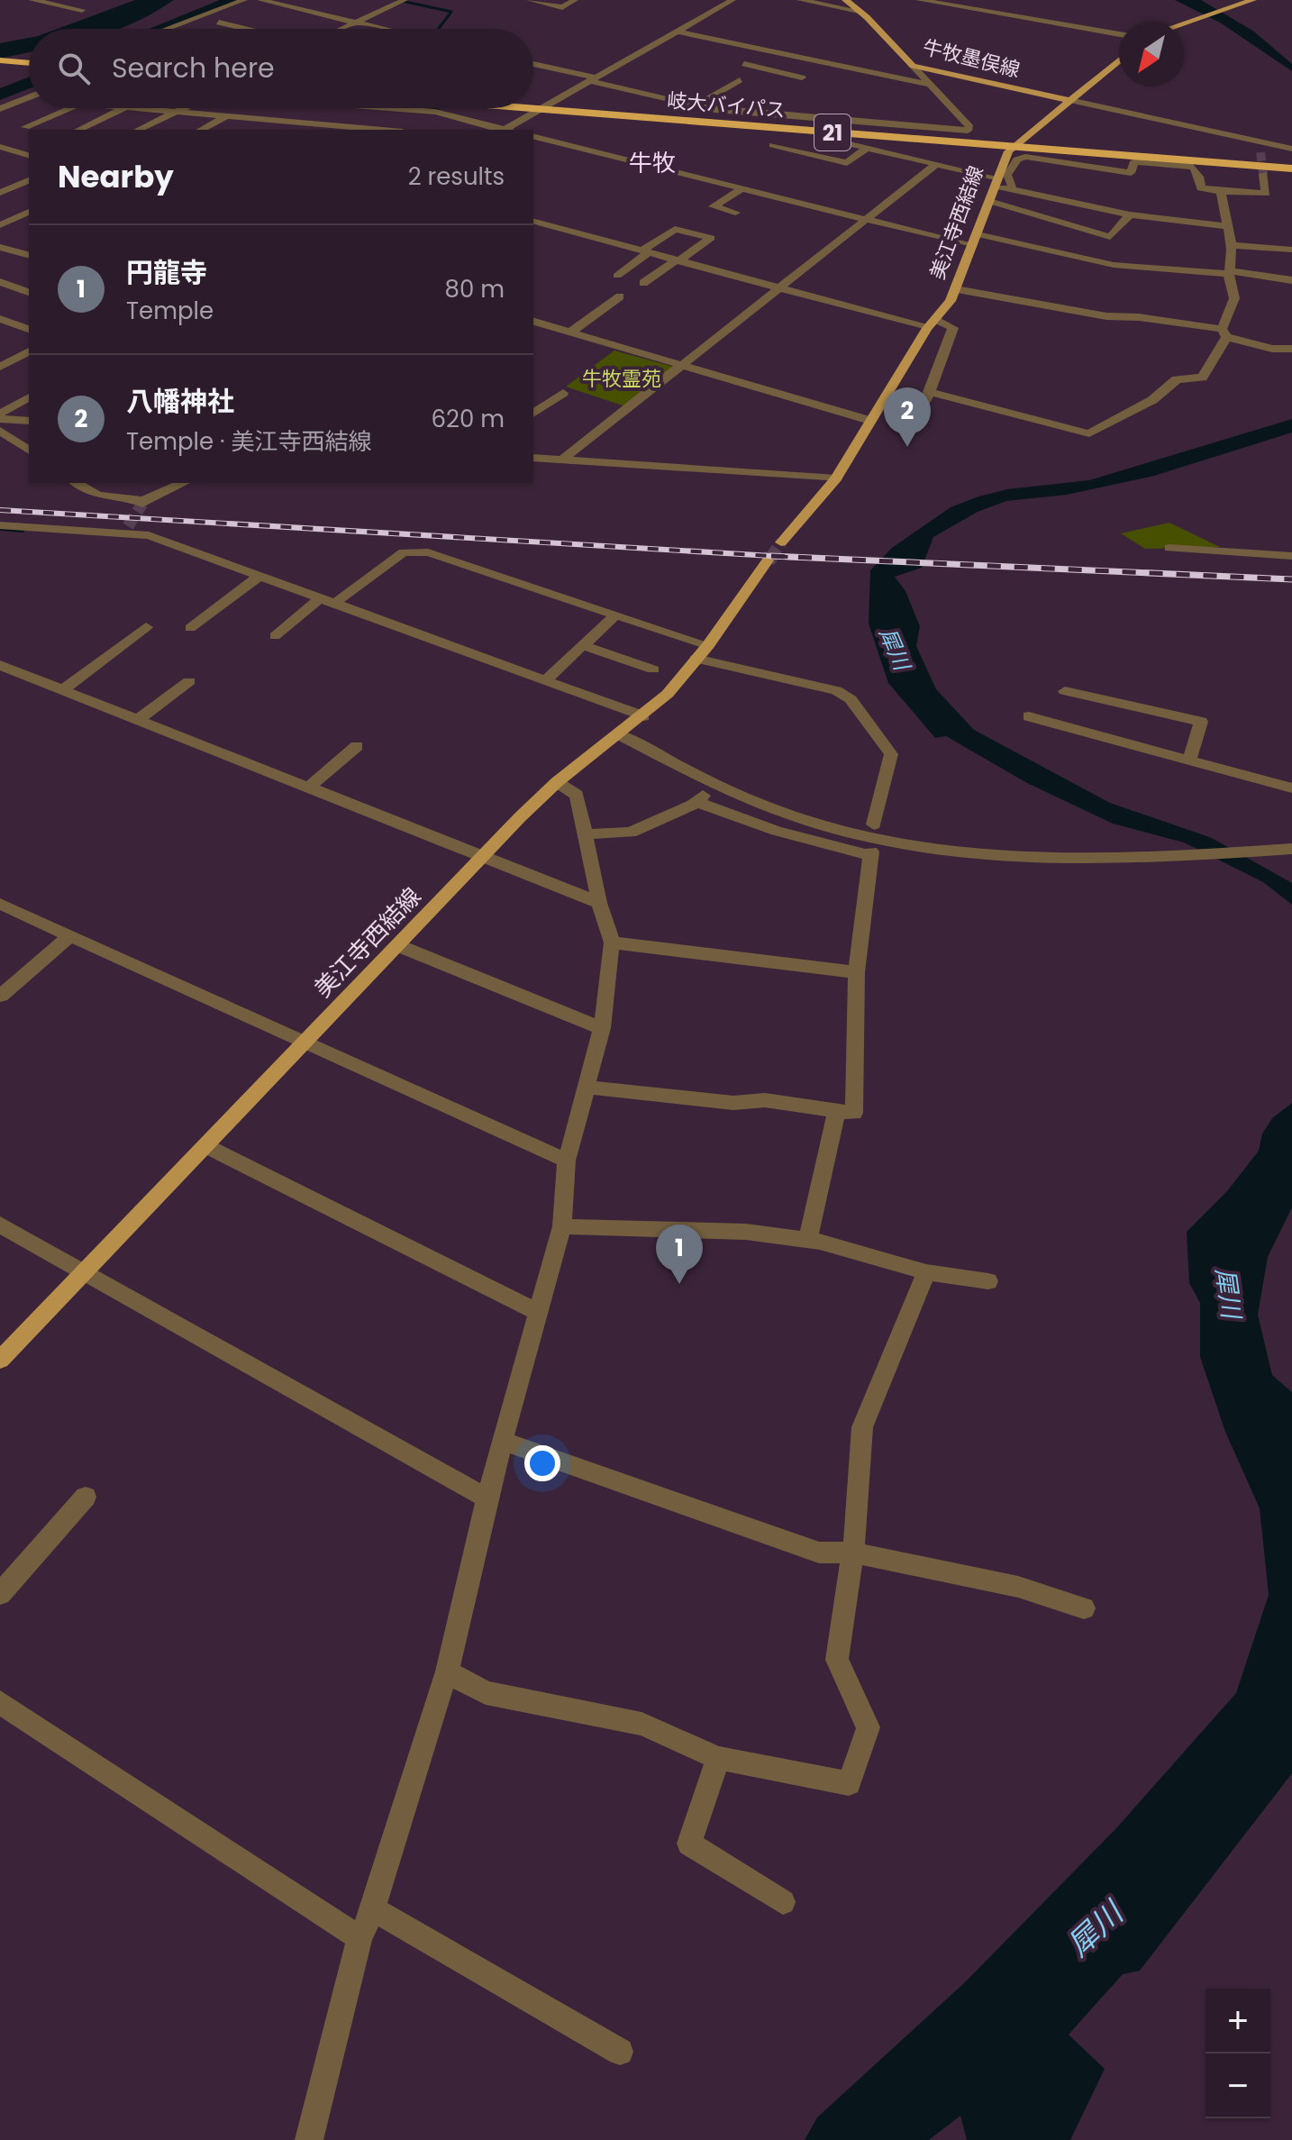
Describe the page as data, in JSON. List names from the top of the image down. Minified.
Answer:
{"streets":{"highway":["岐大バイパス","21"],"main road":["牛牧墨俣線","美江寺西結線"]},"crossings":[["牛牧墨俣線","美江寺西結線"],["岐大バイパス","美江寺西結線"]],"districts":["牛牧"],"water":["犀川"],"parks":["牛牧霊苑"],"north":"bottom left","page":{"search":"Search here","heading":["Nearby","2 results"],"list":[{"mark":"1","name":"円龍寺","note":"Temple","value":"80 m"},{"mark":"2","name":"八幡神社","note":"Temple · 美江寺西結線","value":"620 m"}],"pins":["2","1"],"map_buttons":["+","−"]}}
